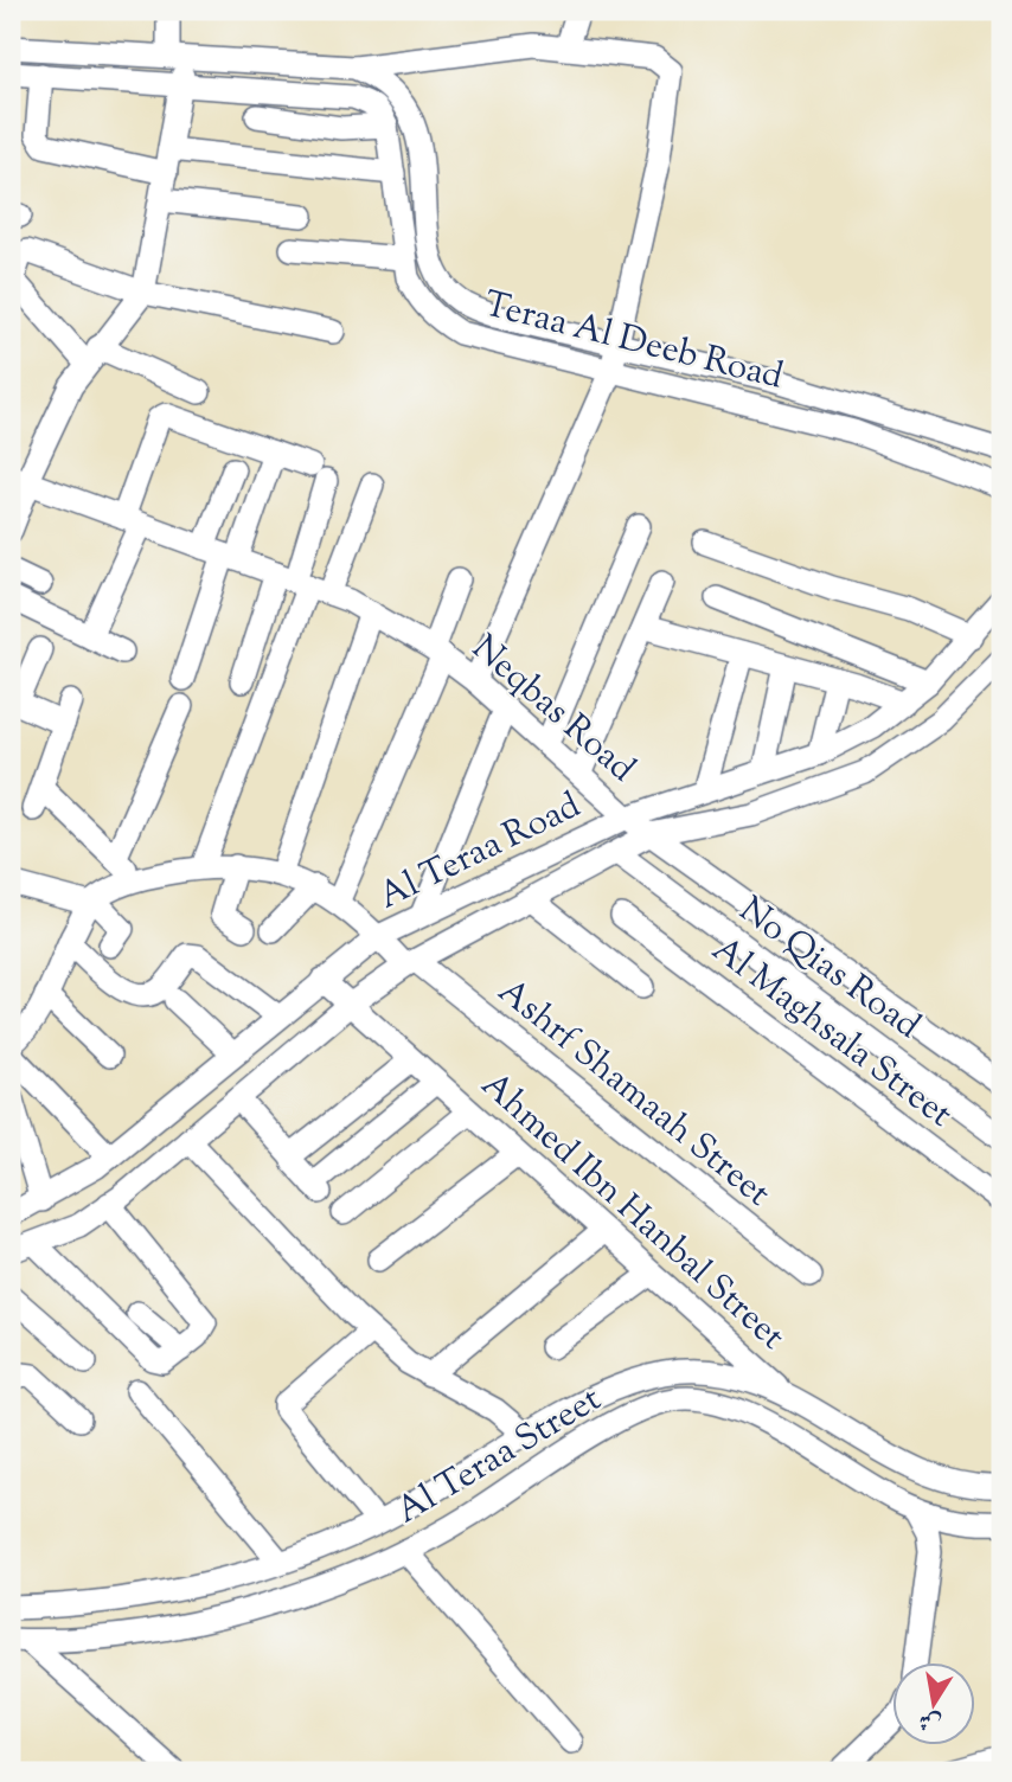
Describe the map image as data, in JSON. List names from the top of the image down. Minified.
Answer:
{"streets":{"street":["Teraa Al Deeb Road","Neqbas Road","Al Teraa Road","No Qias Road","Al Maghsala Street","Ashrf Shamaah Street","Ahmed Ibn Hanbal Street","Al Teraa Street"]},"crossings":[["Neqbas Road","Al Teraa Road"],["Al Teraa Road","No Qias Road"],["Al Teraa Road","Ashrf Shamaah Street"],["Al Teraa Road","Ahmed Ibn Hanbal Street"]],"north":"bottom"}
